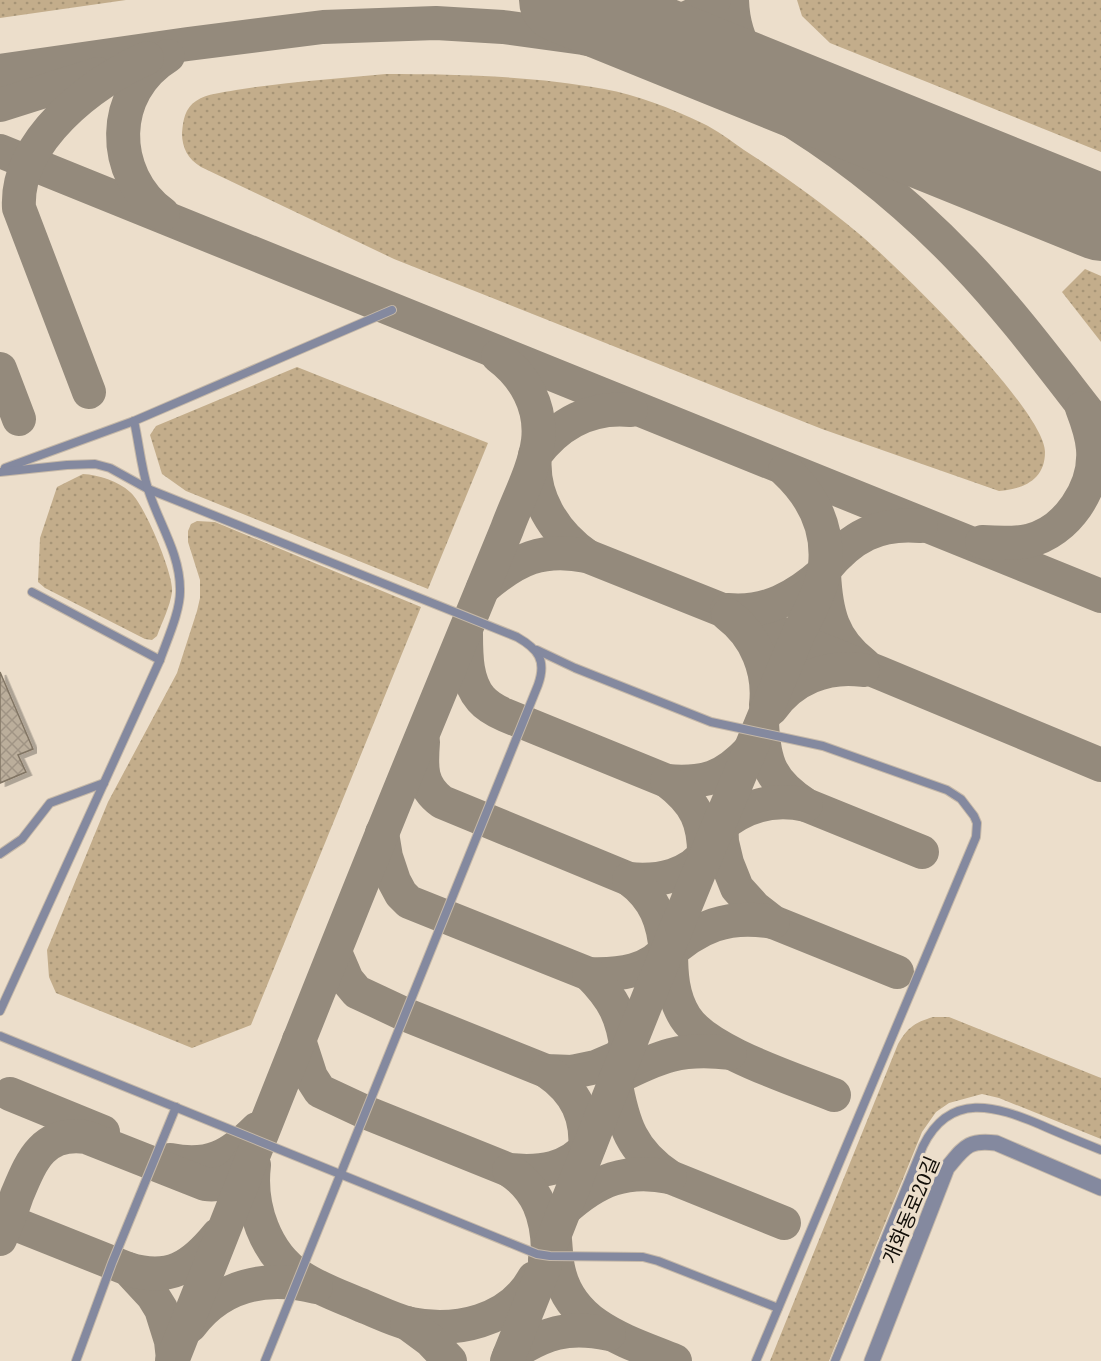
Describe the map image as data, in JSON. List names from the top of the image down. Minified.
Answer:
{"streets":{"street":["개화동로20길"]}}
